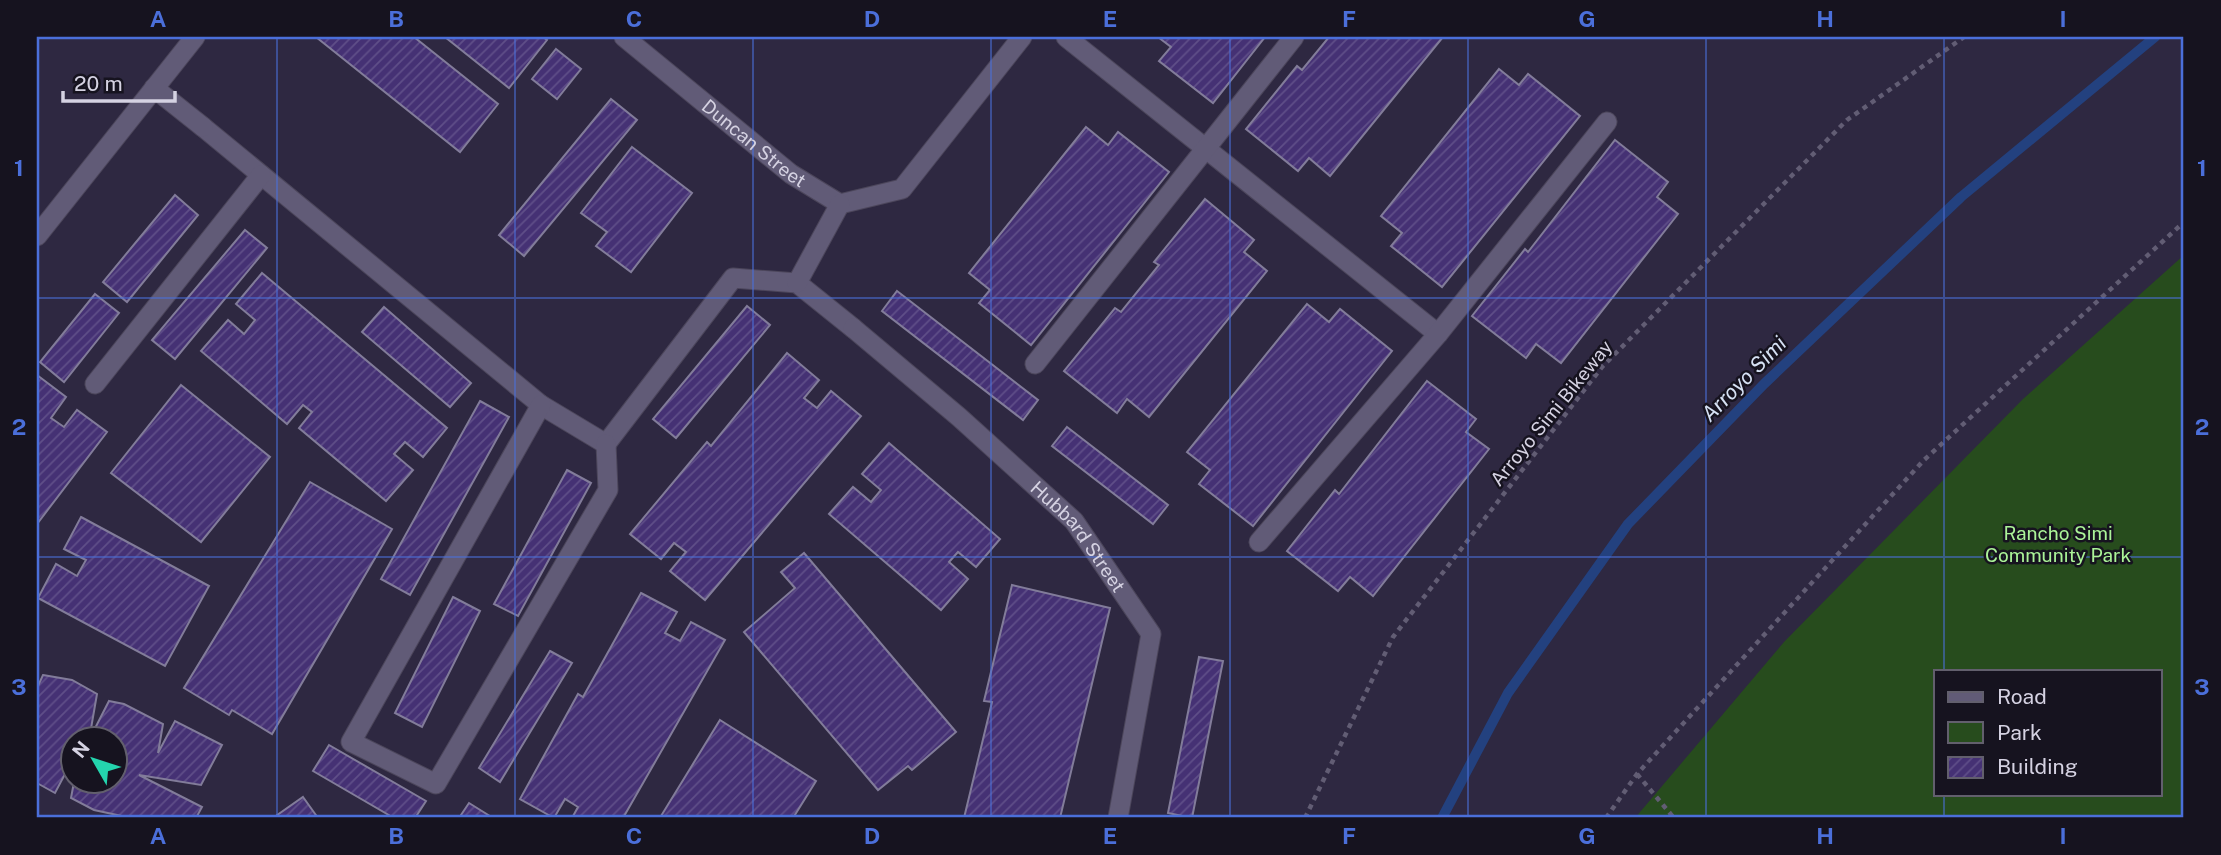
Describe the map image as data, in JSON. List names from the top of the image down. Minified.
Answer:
{"streets":{"street":["Duncan Street","Hubbard Street"],"path":["Arroyo Simi Bikeway"]},"water":["Arroyo Simi"],"parks":["Rancho Simi Community Park"],"legend":["Road","Park","Building"],"scale_bar":"20 m","north":"top left","grid":{"columns":["A","B","C","D","E","F","G","H","I"],"rows":["1","2","3"]}}
